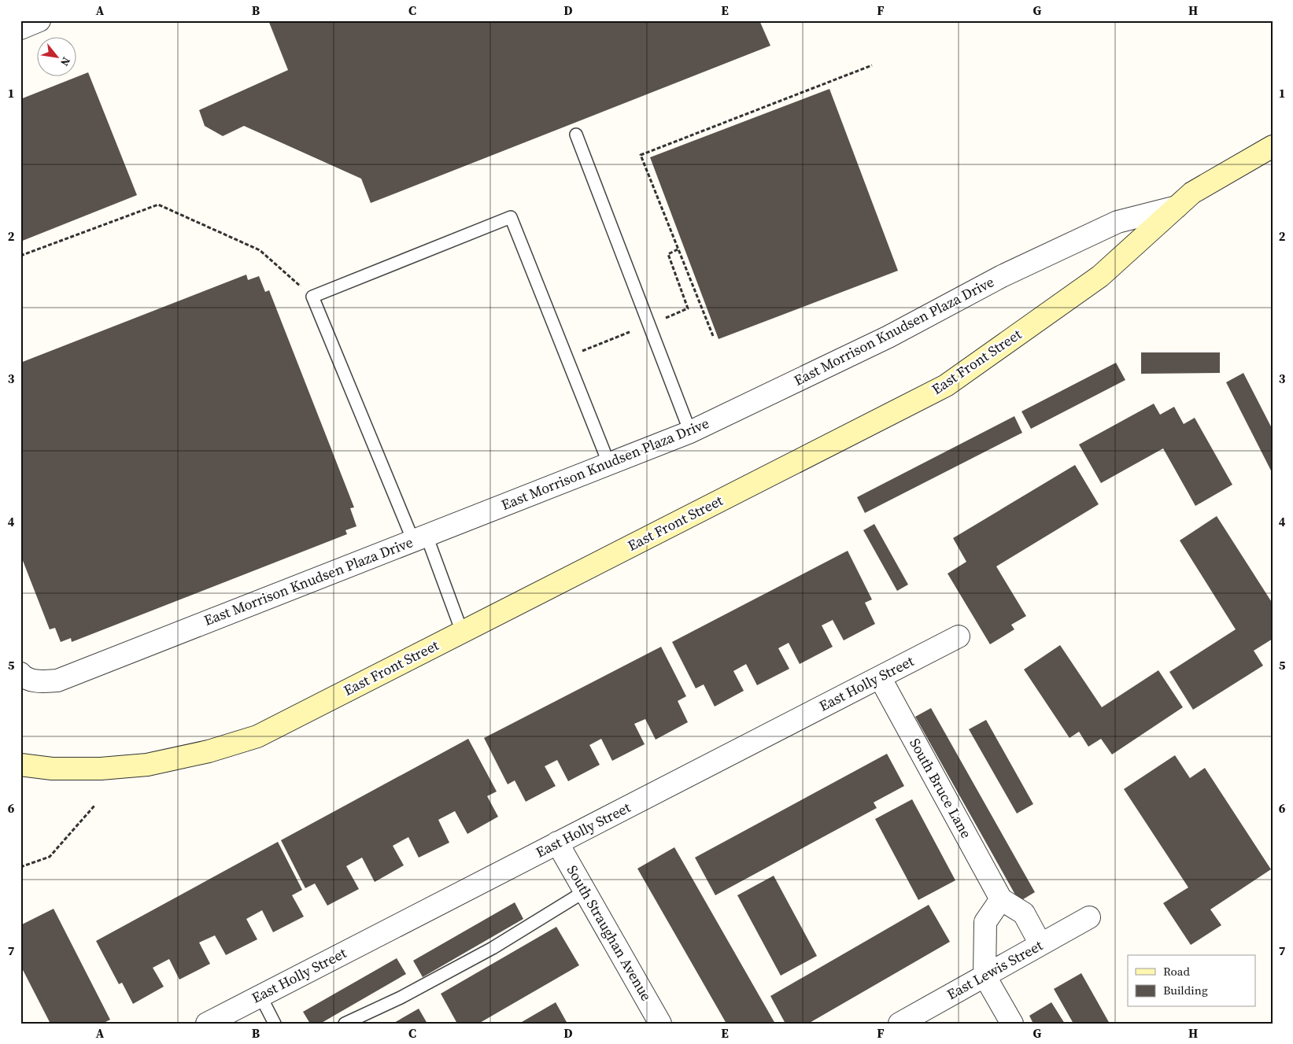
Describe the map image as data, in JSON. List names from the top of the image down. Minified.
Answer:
{"streets":{"main road":["East Front Street"],"street":["East Morrison Knudsen Plaza Drive","East Holly Street","South Bruce Lane","South Straughan Avenue","East Lewis Street"]},"crossings":[["East Morrison Knudsen Plaza Drive","East Front Street"],["East Holly Street","South Bruce Lane"],["East Holly Street","South Straughan Avenue"]],"legend":["Road","Building"],"north":"bottom right","grid":{"columns":["A","B","C","D","E","F","G","H"],"rows":["1","2","3","4","5","6","7"]}}
